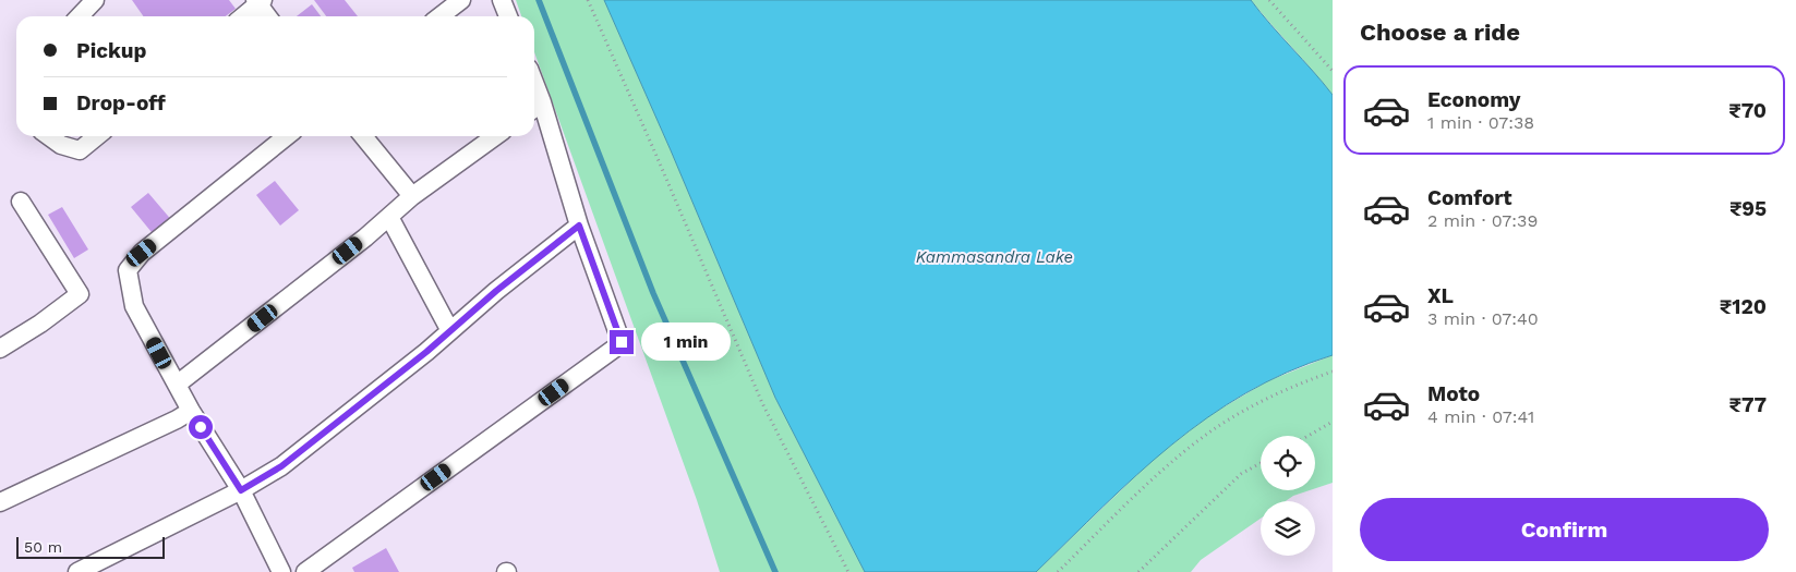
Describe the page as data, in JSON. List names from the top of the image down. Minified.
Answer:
{"water":["Kammasandra Lake"],"scale_bar":"50 m","page":{"heading":"Choose a ride","banner":["Pickup","Drop-off"],"list":[{"name":"Economy","note":"1 min · 07:38","value":"₹70"},{"name":"Comfort","note":"2 min · 07:39","value":"₹95"},{"name":"XL","note":"3 min · 07:40","value":"₹120"},{"name":"Moto","note":"4 min · 07:41","value":"₹77"}],"bubble":"1 min","buttons":"Confirm","scale":"50 m"}}
